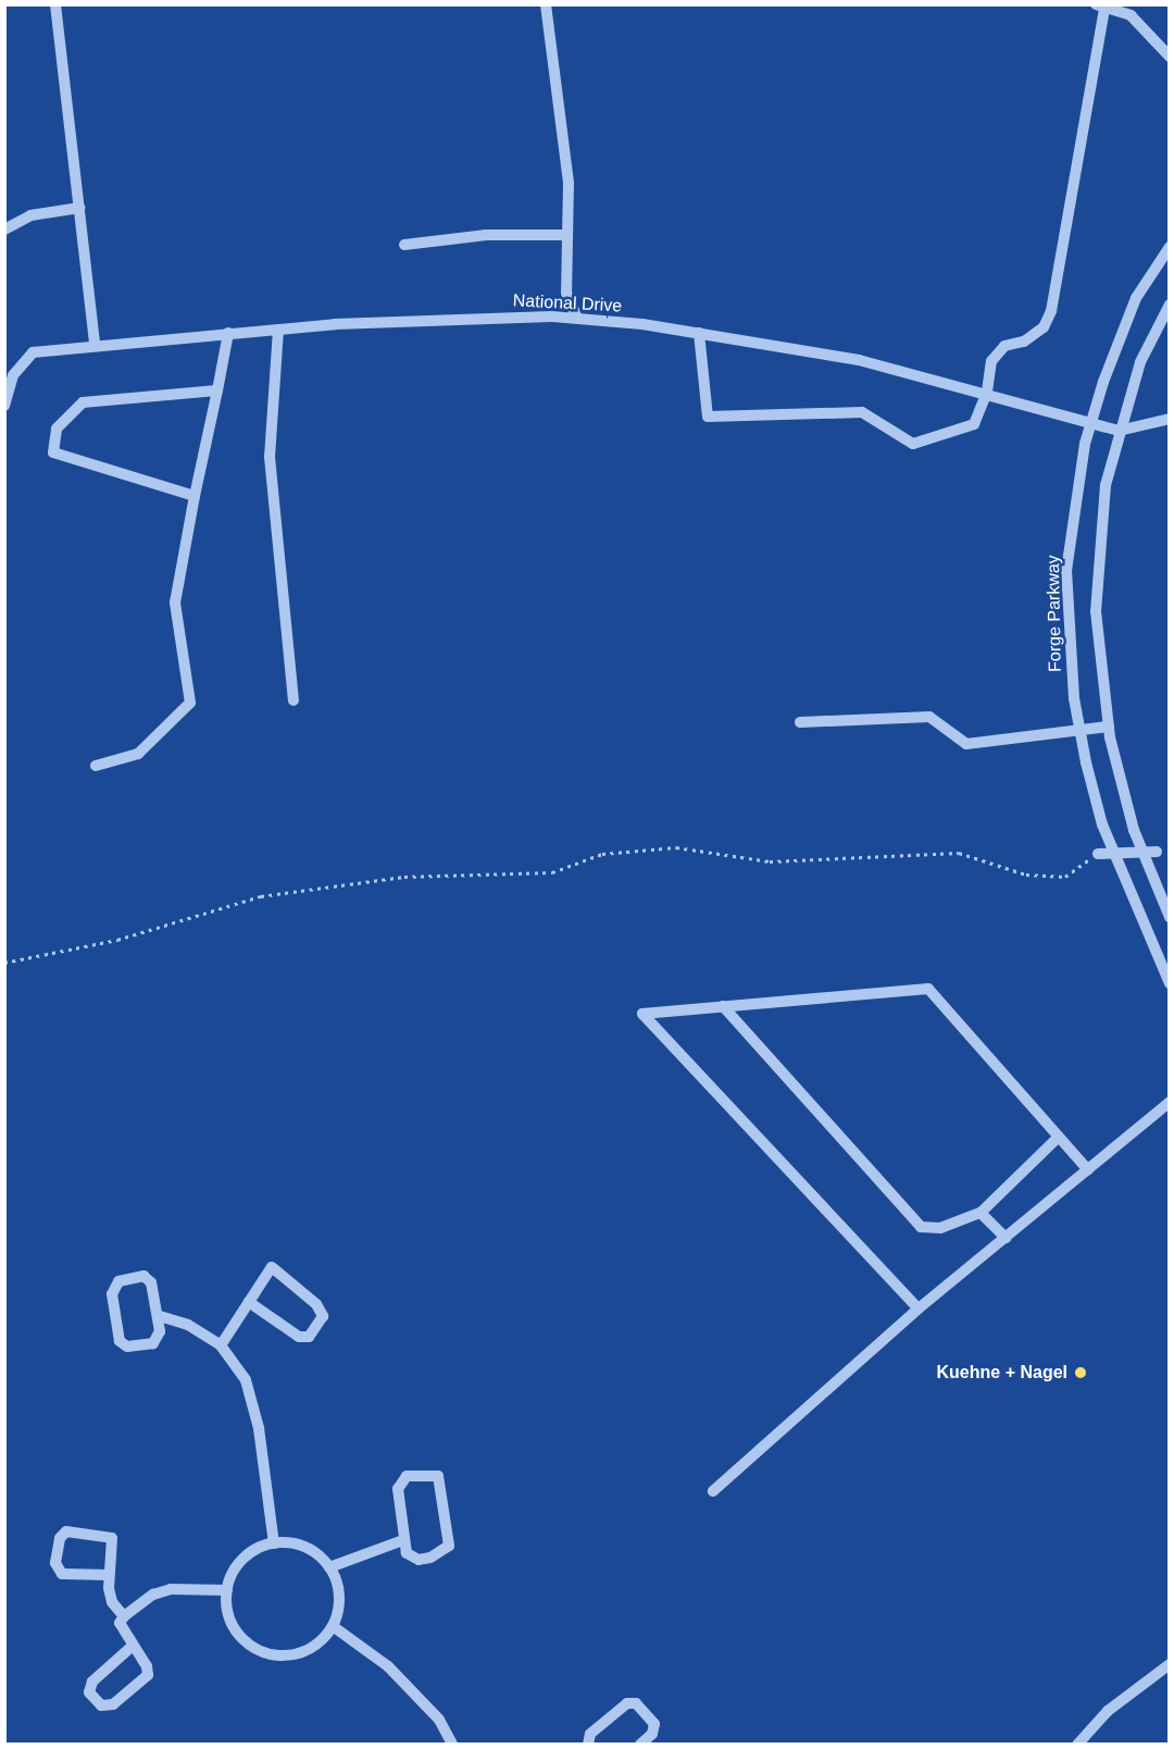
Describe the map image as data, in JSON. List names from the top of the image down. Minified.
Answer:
{"streets":{"street":["National Drive","Forge Parkway"]},"crossings":[["National Drive","Forge Parkway"]],"places":["Kuehne + Nagel"]}
